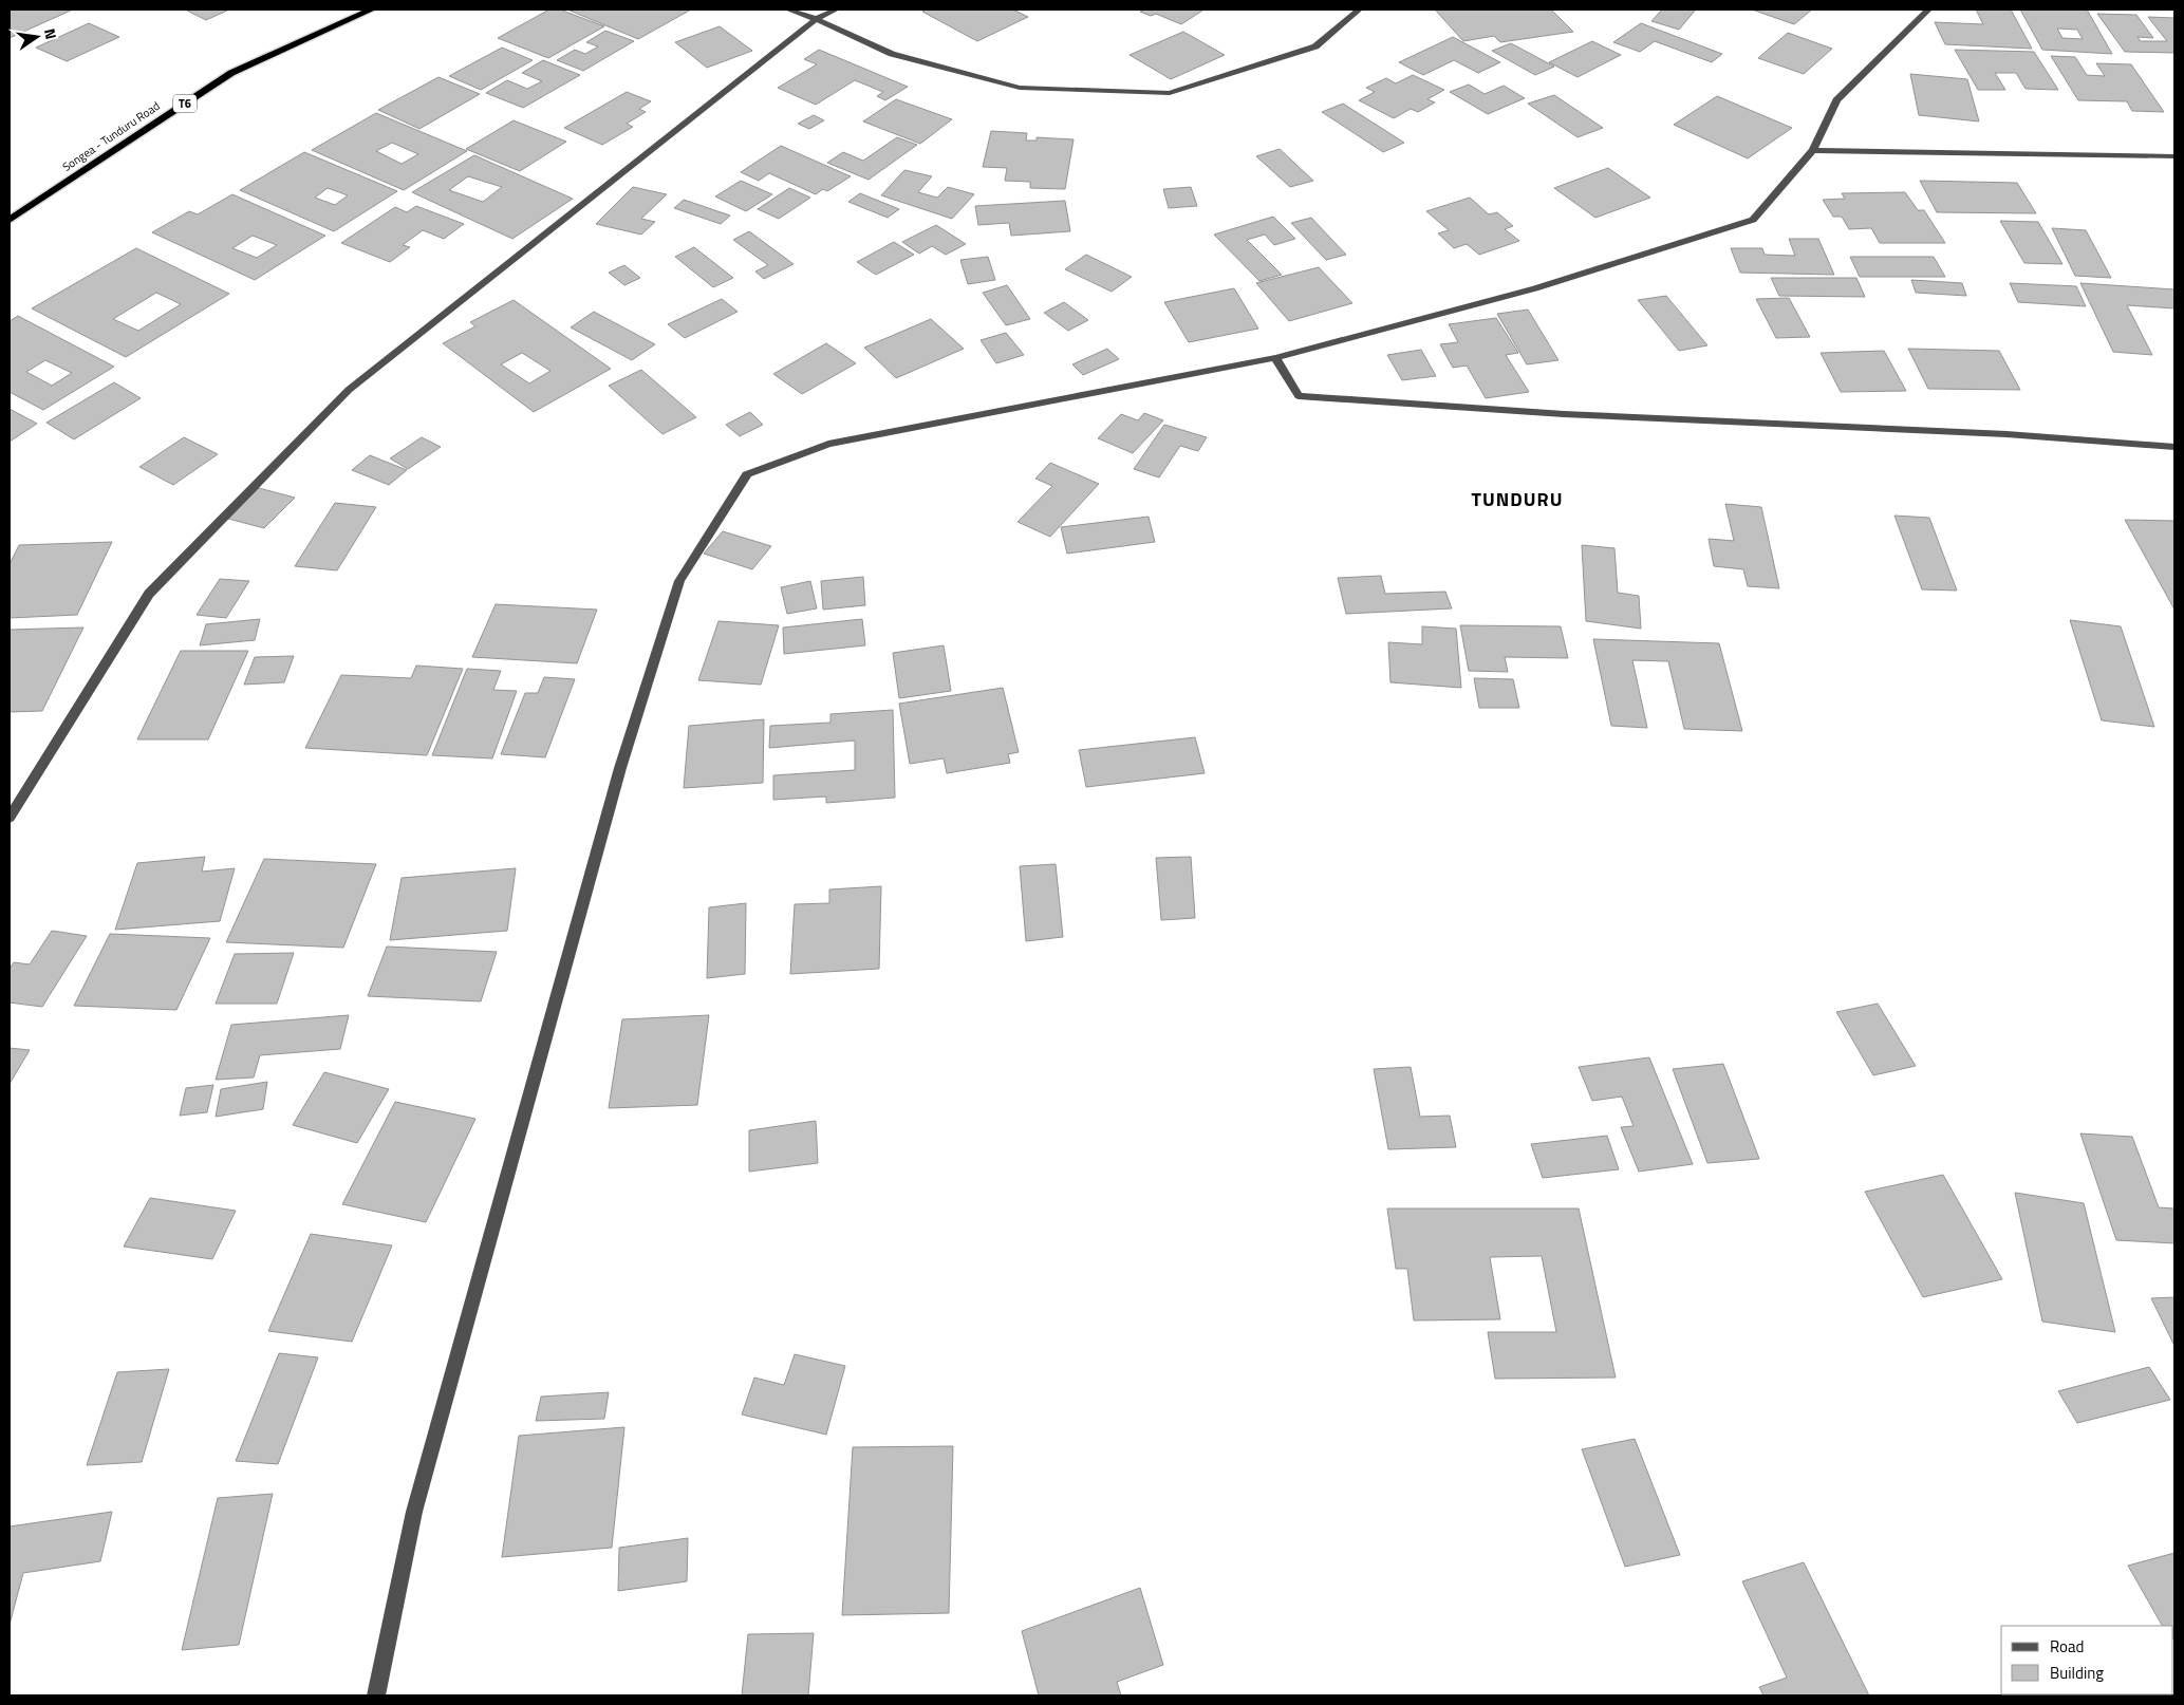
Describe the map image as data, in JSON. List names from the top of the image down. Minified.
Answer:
{"streets":{"highway":["T6","Songea - Tunduru Road"]},"districts":["TUNDURU"],"legend":["Road","Building"],"north":"right"}
